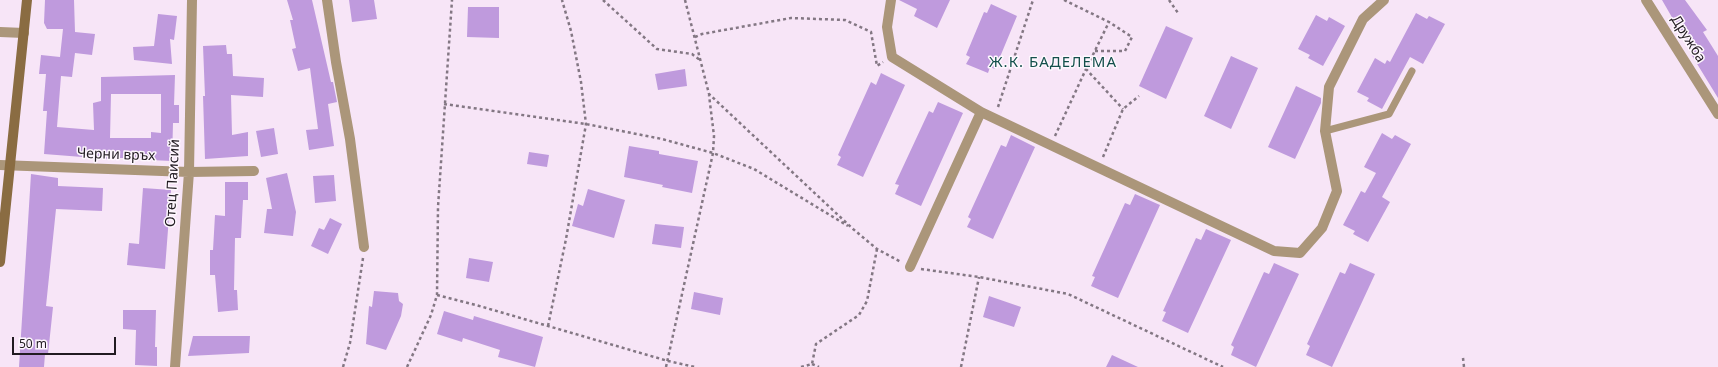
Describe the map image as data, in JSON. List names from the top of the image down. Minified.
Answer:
{"streets":{"street":["Дружба","Черни връх","Отец Паисий"]},"crossings":[["Черни връх","Отец Паисий"]],"districts":["Ж.К. БАДЕЛЕМА"],"scale_bar":"50 m"}
